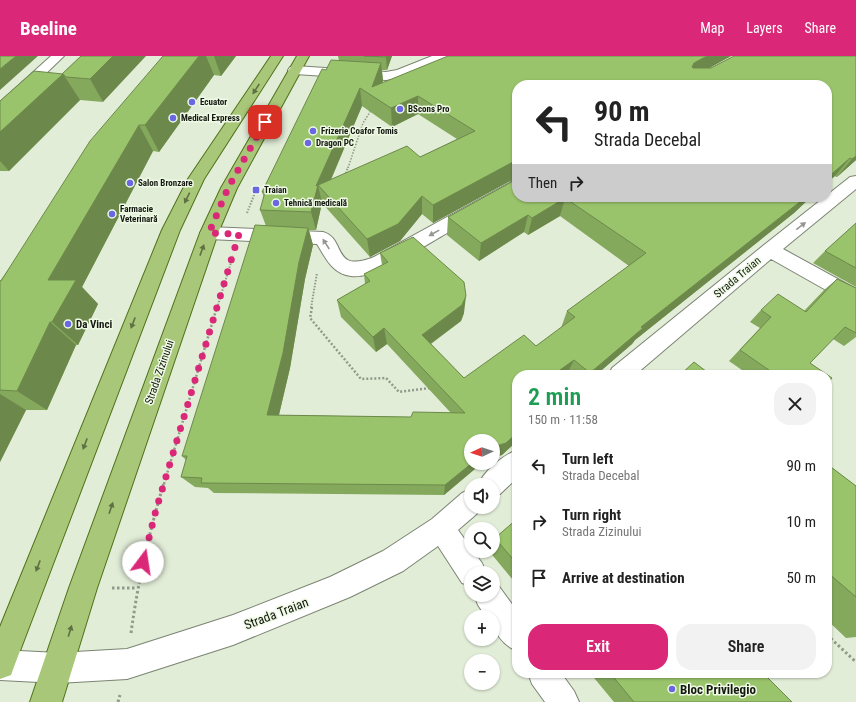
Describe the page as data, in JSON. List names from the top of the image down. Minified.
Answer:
{"streets":{"main road":["Strada Zizinului"],"street":["Strada Traian"]},"crossings":[["Strada Traian","Strada Zizinului"]],"places":{"other":["Ecuator","BScons Pro","Medical Express","Frizerie Coafor Tomis","Dragon PC","Salon Bronzare","Tehnică medicală","Farmacie Veterinară","Da Vinci","Bloc Privilegio"],"transit":["Traian"]},"north":"left","page":{"header":"Beeline","nav":["Map","Layers","Share"],"turn":["90 m","Strada Decebal"],"then":"Then","heading":["2 min","150 m · 11:58"],"map_buttons":["+","−"],"list":[{"name":"Turn left","note":"Strada Decebal","value":"90 m"},{"name":"Turn right","note":"Strada Zizinului","value":"10 m"},{"name":"Arrive at destination","value":"50 m"}],"buttons":["Exit","Share"]}}
